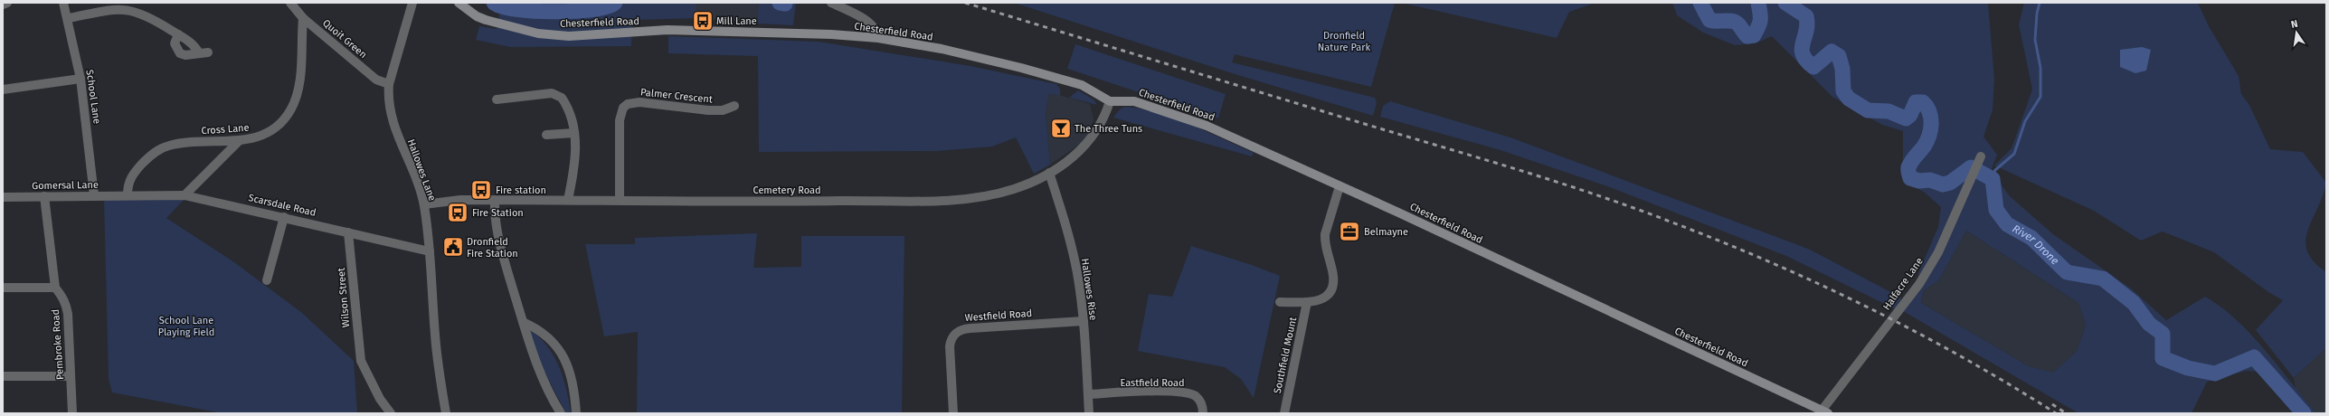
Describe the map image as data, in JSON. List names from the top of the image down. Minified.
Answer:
{"streets":{"main road":["Chesterfield Road"],"street":["Quoit Green","Palmer Crescent","School Lane","Cross Lane","Hallowes Lane","Gomersal Lane","Cemetery Road","Scarsdale Road","Halfacre Lane","Hallowes Rise","Wilson Street","Westfield Road","Pembroke Road","Southfield Mount","Eastfield Road"]},"crossings":[["Chesterfield Road","Cemetery Road"],["Chesterfield Road","Halfacre Lane"],["Quoit Green","Cross Lane"],["Quoit Green","Hallowes Lane"],["Palmer Crescent","Cemetery Road"],["School Lane","Gomersal Lane"],["Cross Lane","Gomersal Lane"],["Cross Lane","Scarsdale Road"],["Hallowes Lane","Cemetery Road"],["Hallowes Lane","Scarsdale Road"],["Gomersal Lane","Scarsdale Road"],["Cemetery Road","Hallowes Rise"],["Scarsdale Road","Wilson Street"],["Hallowes Rise","Westfield Road"],["Hallowes Rise","Eastfield Road"]],"water":["River Drone"],"parks":["Dronfield Nature Park","School Lane Playing Field"],"places":{"bus stop":["Mill Lane","Fire station","Fire Station"],"bar":["The Three Tuns"],"office":["Belmayne"],"public building":["Dronfield Fire Station"]},"north":"top"}
